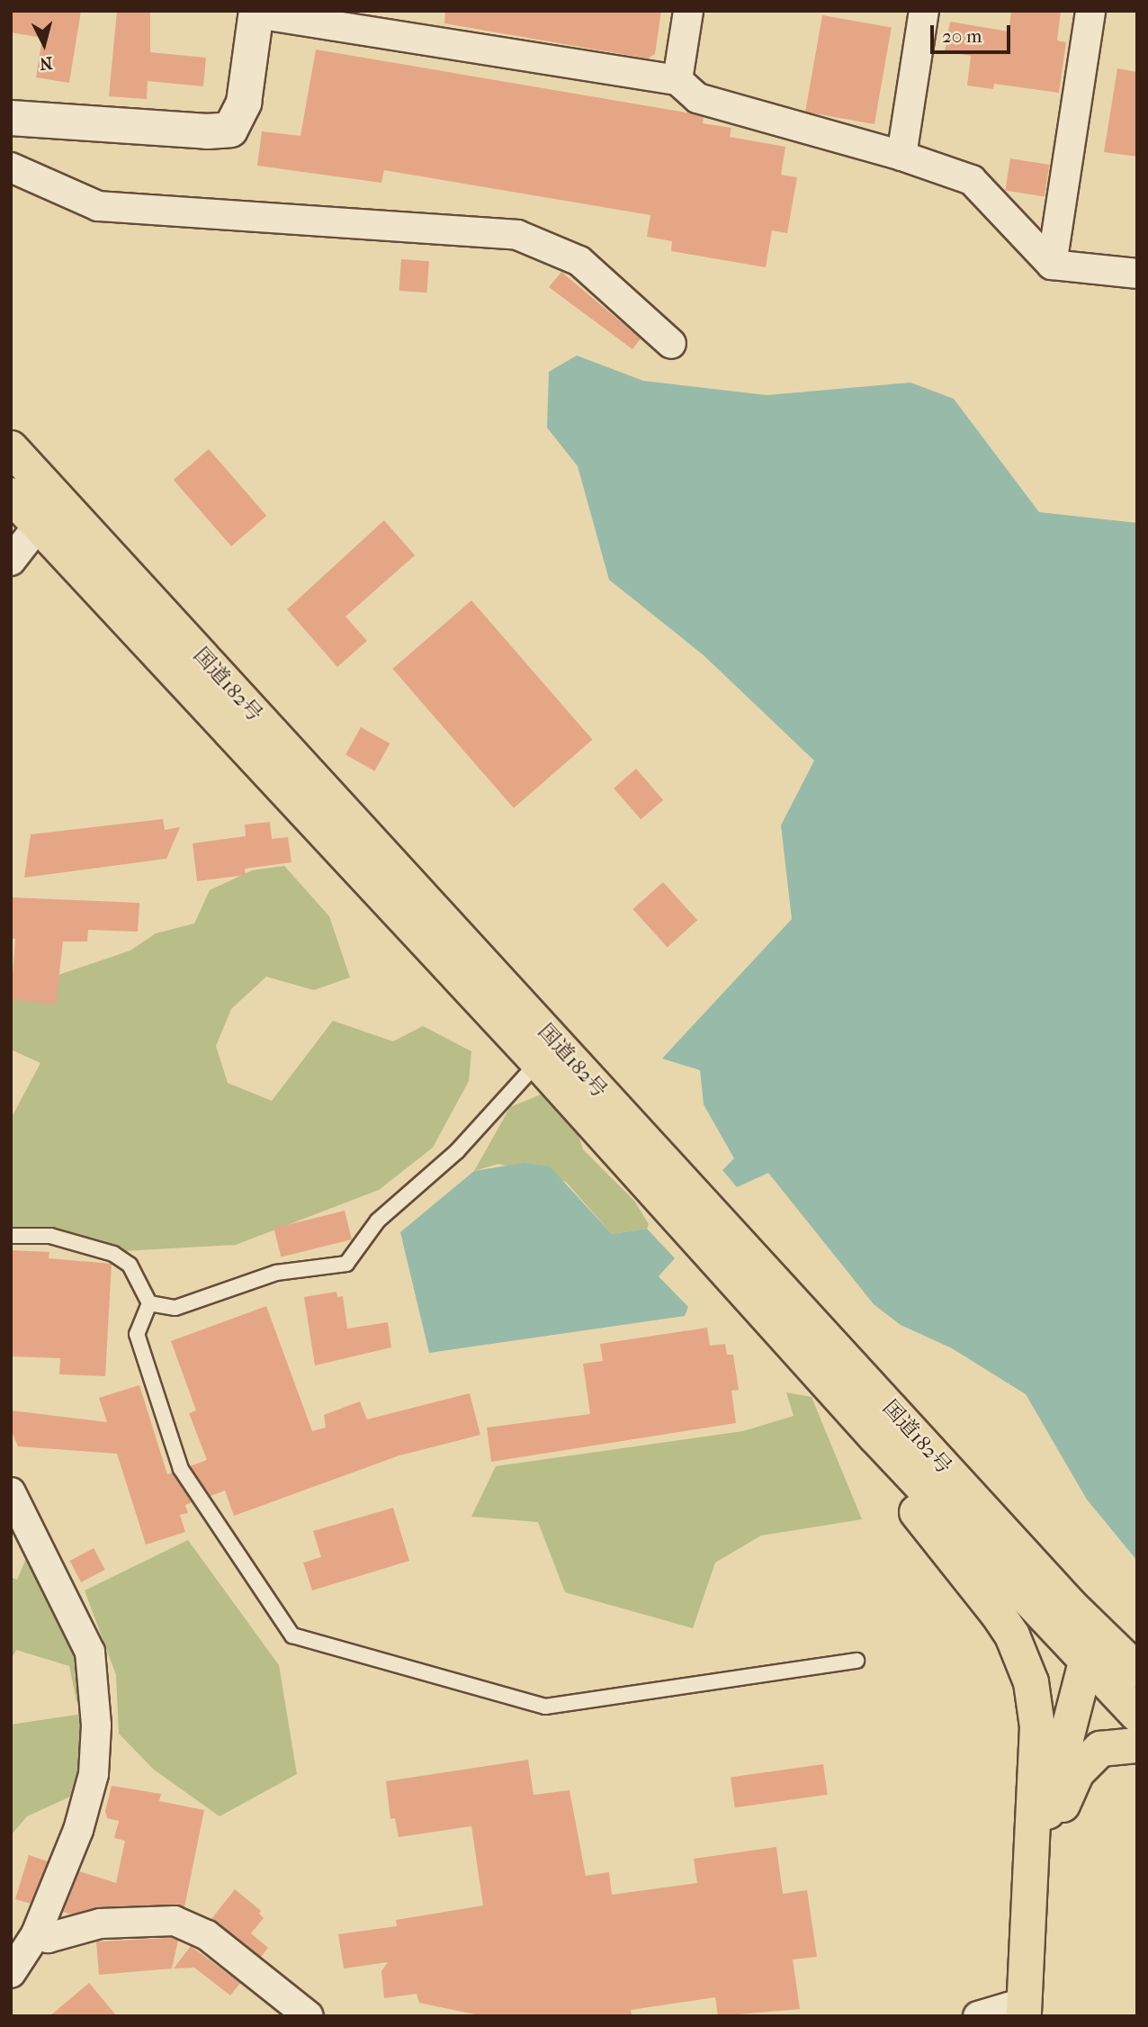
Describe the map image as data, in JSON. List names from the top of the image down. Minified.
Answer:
{"streets":{"highway":["国道182号"]},"scale_bar":"20 m","north":"bottom"}
